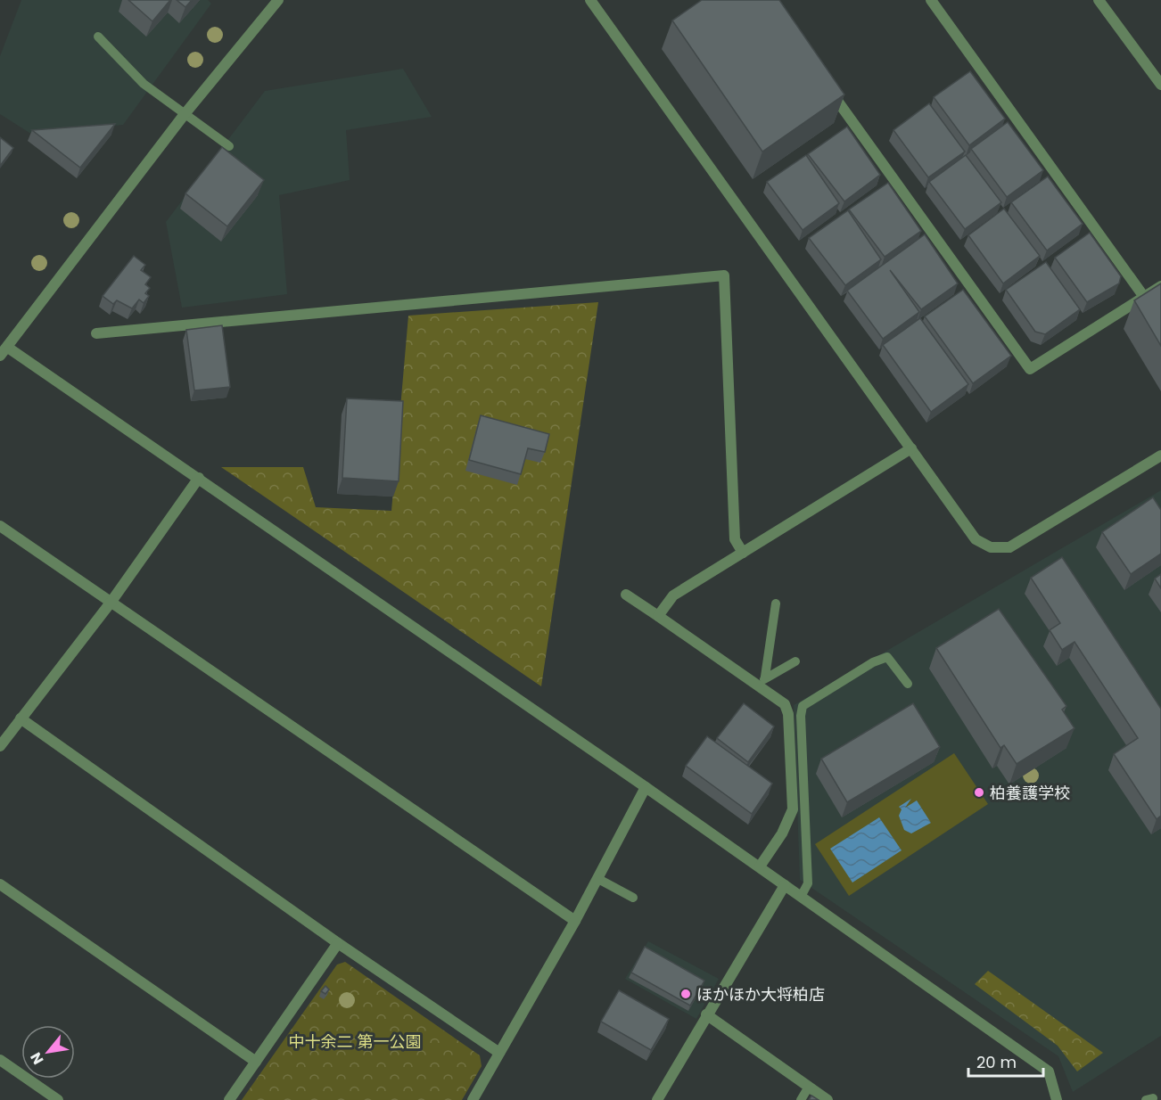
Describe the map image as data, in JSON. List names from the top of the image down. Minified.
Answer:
{"parks":["中十余二 第一公園"],"places":["柏養護学校","ほかほか大将柏店"],"scale_bar":"20 m","north":"bottom left"}
